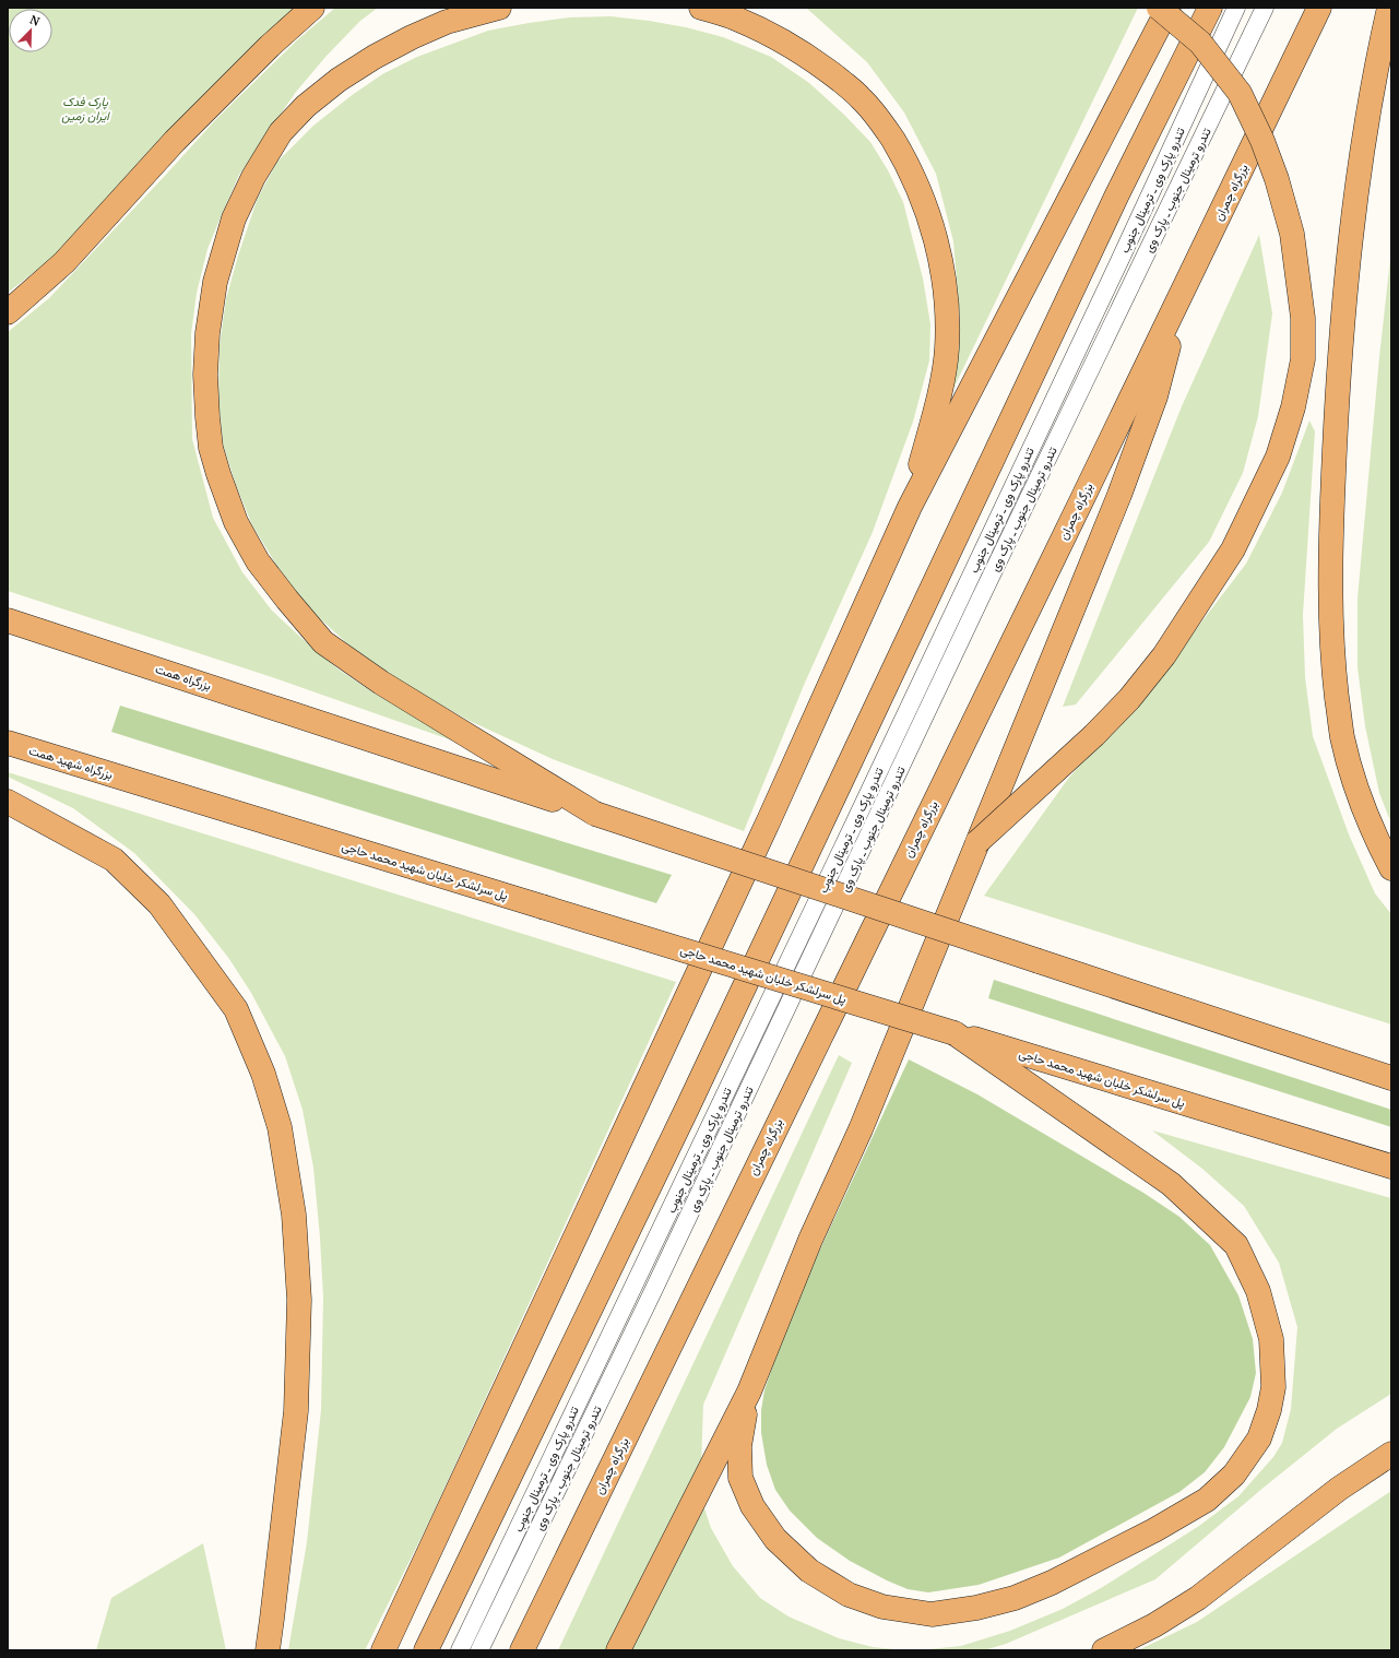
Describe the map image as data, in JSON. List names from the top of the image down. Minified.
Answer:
{"streets":{"highway":["بزرگراه چمران","بزرگراه همت","بزرگراه شهید همت","پل سرلشکر خلبان شهید محمد حاجی"],"lane":["تندرو پارک وی ـ ترمینال جنوب","تندرو ترمینال جنوب ـ پارک وی"]},"crossings":[["بزرگراه شهید همت","پل سرلشکر خلبان شهید محمد حاجی"]],"parks":["پارک فدک ایران زمین"],"north":"top right"}
